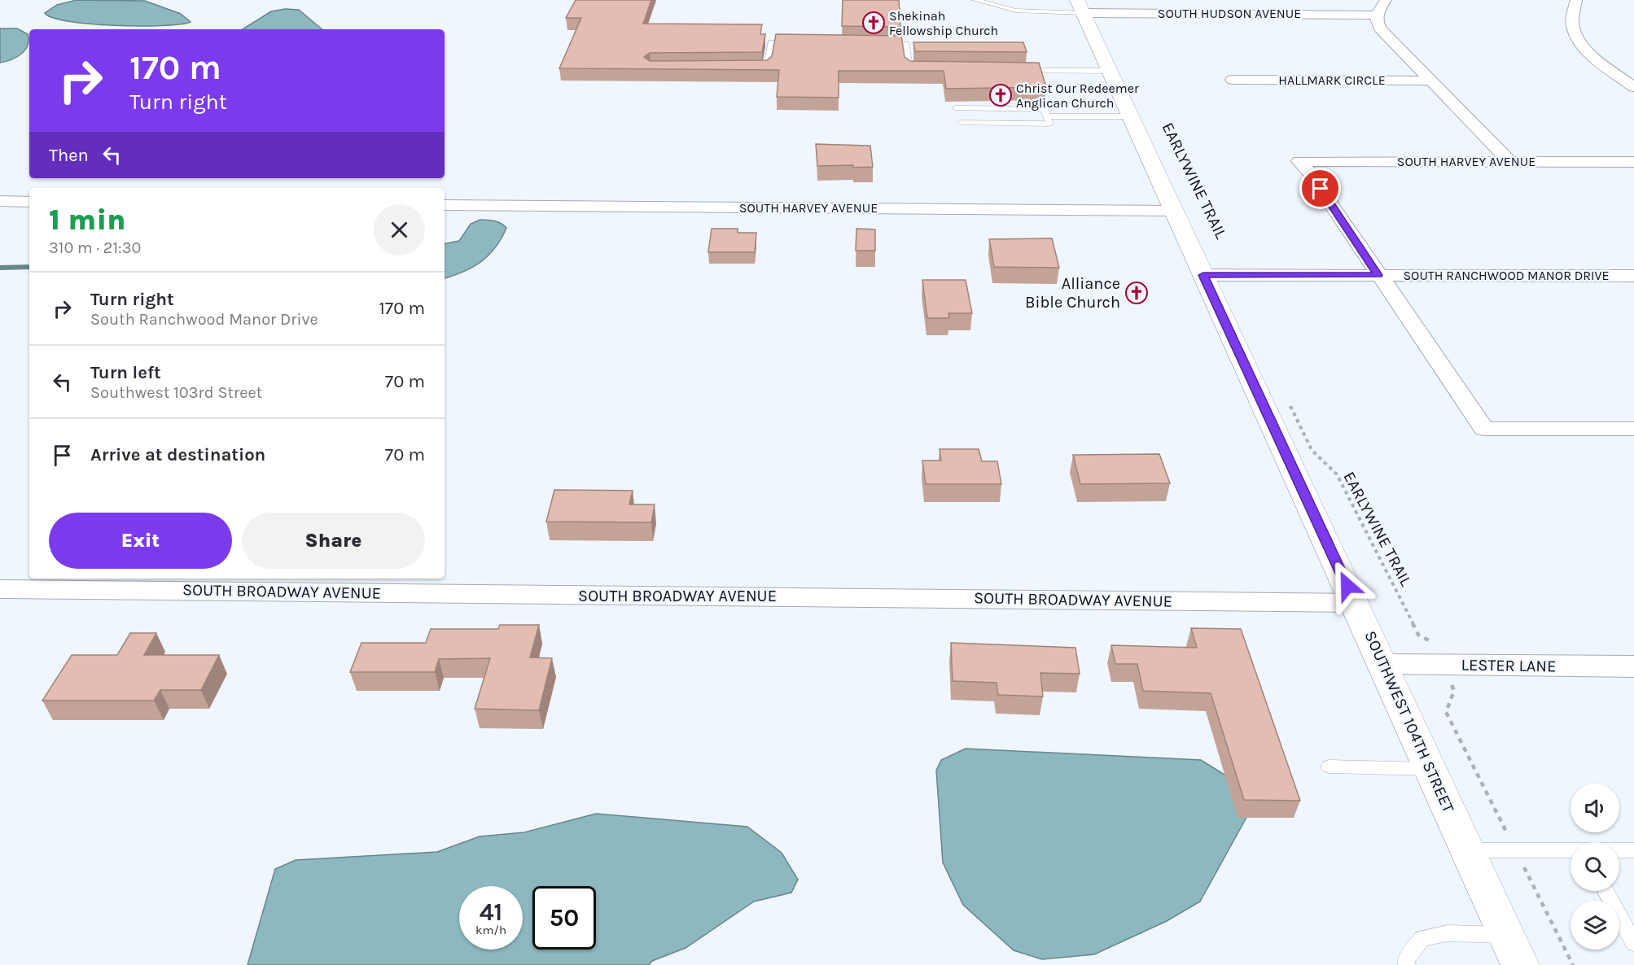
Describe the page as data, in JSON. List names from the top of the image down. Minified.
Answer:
{"streets":{"main road":["SOUTHWEST 104TH STREET"],"street":["SOUTH HUDSON AVENUE","HALLMARK CIRCLE","SOUTH HARVEY AVENUE","SOUTH RANCHWOOD MANOR DRIVE","SOUTH BROADWAY AVENUE","LESTER LANE"],"path":["EARLYWINE TRAIL"]},"crossings":[["SOUTH HUDSON AVENUE","SOUTHWEST 104TH STREET"],["SOUTH HARVEY AVENUE","SOUTH RANCHWOOD MANOR DRIVE"],["SOUTH HARVEY AVENUE","SOUTHWEST 104TH STREET"],["EARLYWINE TRAIL","LESTER LANE"],["SOUTH RANCHWOOD MANOR DRIVE","SOUTHWEST 104TH STREET"],["SOUTH BROADWAY AVENUE","SOUTHWEST 104TH STREET"],["LESTER LANE","SOUTHWEST 104TH STREET"]],"places":{"church":["Shekinah Fellowship Church","Christ Our Redeemer Anglican Church","Alliance Bible Church"]},"page":{"turn":["170 m","Turn right"],"then":"Then","heading":["1 min","310 m · 21:30"],"list":[{"name":"Turn right","note":"South Ranchwood Manor Drive","value":"170 m"},{"name":"Turn left","note":"Southwest 103rd Street","value":"70 m"},{"name":"Arrive at destination","value":"70 m"}],"buttons":["Exit","Share"],"speed":"41 km/h","limit":"50"}}
